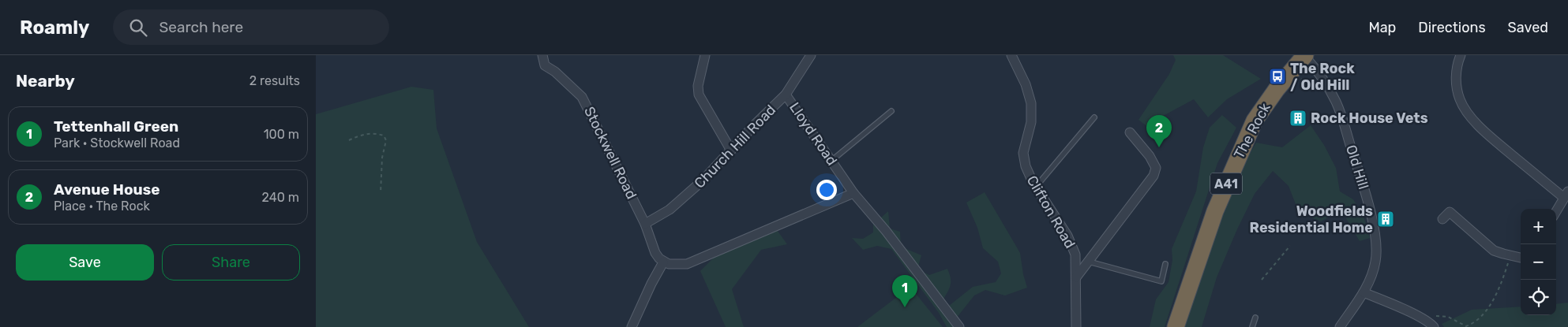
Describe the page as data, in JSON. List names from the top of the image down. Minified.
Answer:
{"streets":{"highway":["The Rock","A41"],"street":["Lloyd Road","Church Hill Road","Stockwell Road","Old Hill","Clifton Road"]},"crossings":[["The Rock","Old Hill"],["Lloyd Road","Church Hill Road"],["Church Hill Road","Stockwell Road"]],"places":{"bus stop":["The Rock / Old Hill"],"building":["Rock House Vets","Woodfields Residential Home"]},"page":{"header":"Roamly","search":"Search here","nav":["Map","Directions","Saved"],"heading":["Nearby","2 results"],"list":[{"mark":"1","name":"Tettenhall Green","note":"Park · Stockwell Road","value":"100 m"},{"mark":"2","name":"Avenue House","note":"Place · The Rock","value":"240 m"}],"pins":["2","1"],"map_buttons":["+","−"],"buttons":["Save","Share"]}}
